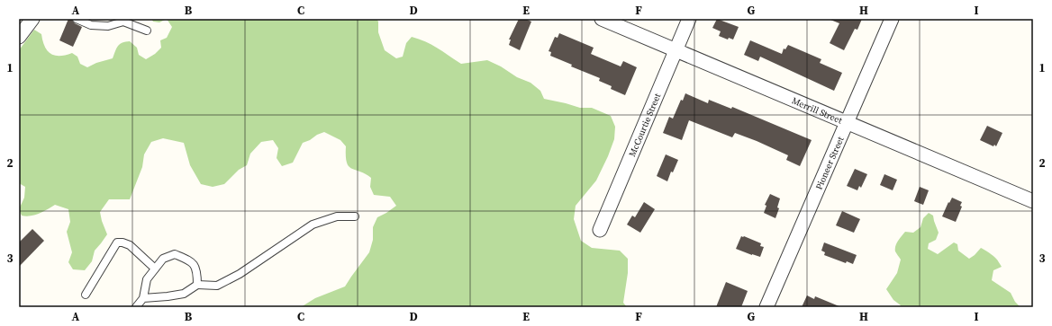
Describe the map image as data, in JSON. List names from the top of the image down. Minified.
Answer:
{"streets":{"street":["Merrill Street","McCourtie Street","Pioneer Street"]},"crossings":[["Merrill Street","McCourtie Street"],["Merrill Street","Pioneer Street"]],"grid":{"columns":["A","B","C","D","E","F","G","H","I"],"rows":["1","2","3"]}}
